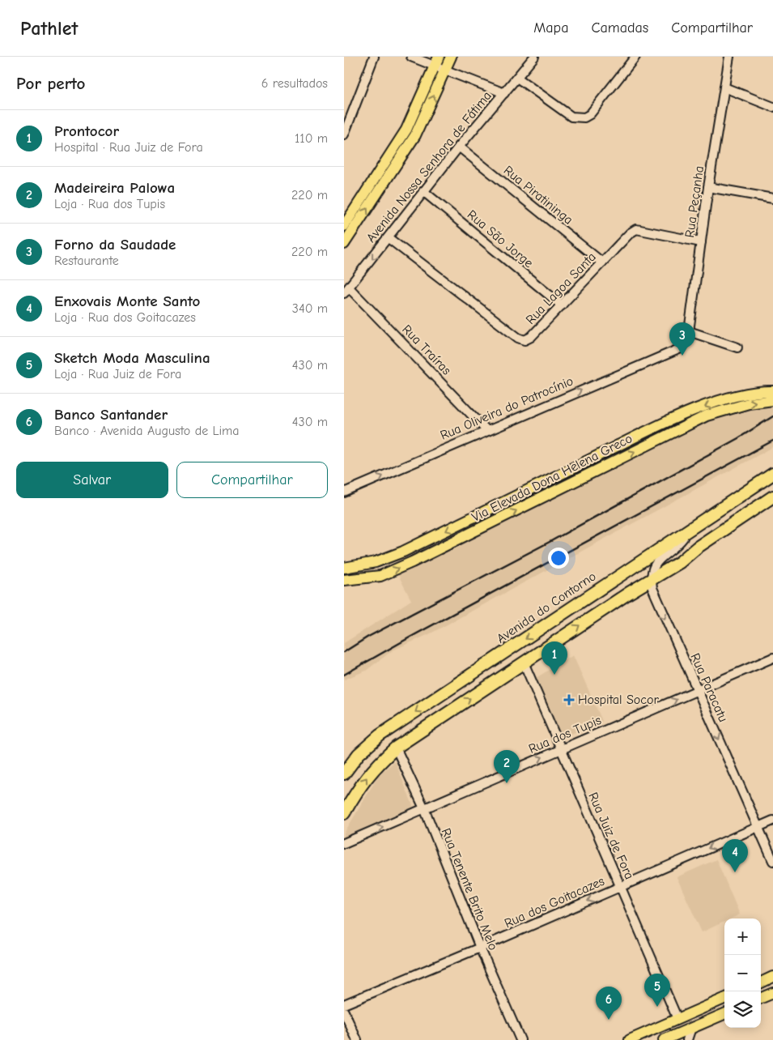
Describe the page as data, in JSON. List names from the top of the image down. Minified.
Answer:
{"streets":{"highway":["Avenida do Contorno"],"main road":["Via Elevada Dona Helena Greco"],"street":["Avenida Nossa Senhora de Fátima","Rua Piratininga","Rua Peçanha","Rua São Jorge","Rua Lagoa Santa","Rua Traíras","Rua Oliveira do Patrocínio","Rua Paracatu","Rua dos Tupis","Rua Juiz de Fora","Rua Tenente Brito Melo","Rua dos Goitacazes"]},"crossings":[["Avenida Nossa Senhora de Fátima","Rua Piratininga"],["Avenida Nossa Senhora de Fátima","Rua São Jorge"],["Avenida Nossa Senhora de Fátima","Rua Lagoa Santa"],["Avenida Nossa Senhora de Fátima","Rua Traíras"],["Rua Piratininga","Rua Lagoa Santa"],["Rua Peçanha","Rua Lagoa Santa"],["Rua Peçanha","Rua Oliveira do Patrocínio"],["Rua São Jorge","Rua Lagoa Santa"],["Rua Traíras","Rua Oliveira do Patrocínio"],["Rua Paracatu","Rua dos Tupis"],["Rua Paracatu","Rua dos Goitacazes"],["Rua dos Tupis","Rua Juiz de Fora"],["Rua dos Tupis","Rua Tenente Brito Melo"],["Rua Juiz de Fora","Rua dos Goitacazes"],["Rua Tenente Brito Melo","Rua dos Goitacazes"]],"one_way":["Rua Oliveira do Patrocínio","Rua Paracatu","Rua dos Tupis","Rua dos Goitacazes"],"places":{"health":["Hospital Socor"]},"page":{"header":"Pathlet","nav":["Mapa","Camadas","Compartilhar"],"heading":["Por perto","6 resultados"],"list":[{"mark":"1","name":"Prontocor","note":"Hospital · Rua Juiz de Fora","value":"110 m"},{"mark":"2","name":"Madeireira Palowa","note":"Loja · Rua dos Tupis","value":"220 m"},{"mark":"3","name":"Forno da Saudade","note":"Restaurante","value":"220 m"},{"mark":"4","name":"Enxovais Monte Santo","note":"Loja · Rua dos Goitacazes","value":"340 m"},{"mark":"5","name":"Sketch Moda Masculina","note":"Loja · Rua Juiz de Fora","value":"430 m"},{"mark":"6","name":"Banco Santander","note":"Banco · Avenida Augusto de Lima","value":"430 m"}],"pins":["3","1","2","4","5","6"],"buttons":["Salvar","Compartilhar"],"map_buttons":["+","−"]}}
